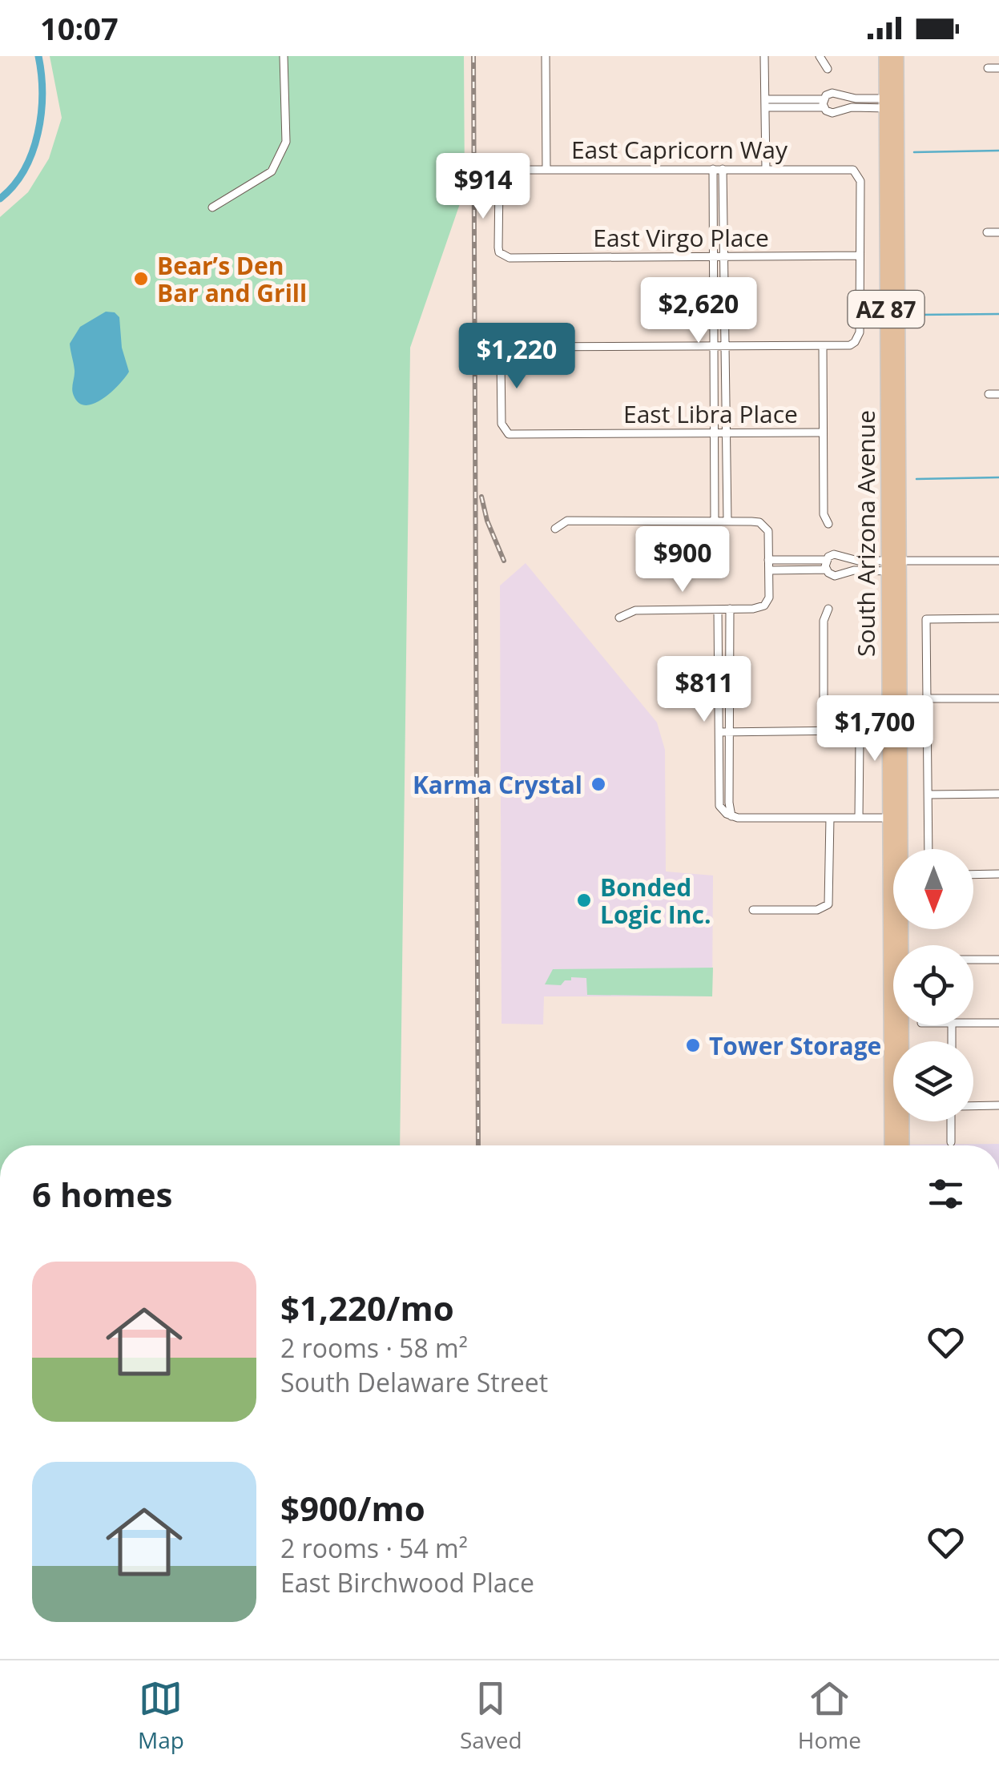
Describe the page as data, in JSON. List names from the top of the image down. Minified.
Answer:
{"streets":{"main road":["AZ 87","South Arizona Avenue"],"street":["East Capricorn Way","East Virgo Place","East Libra Place"]},"crossings":[["East Capricorn Way","East Virgo Place"]],"places":["Bear’s Den Bar and Grill","Karma Crystal","Bonded Logic Inc.","Tower Storage"],"north":"bottom","page":{"status":"10:07","price":["$914","$2,620","$1,220","$900","$811","$1,700"],"heading":"6 homes","list":[{"name":"$1,220/mo","note":"2 rooms · 58 m² · South Delaware Street"},{"name":"$900/mo","note":"2 rooms · 54 m² · East Birchwood Place"}],"tabs":["Map","Saved","Home"]}}
